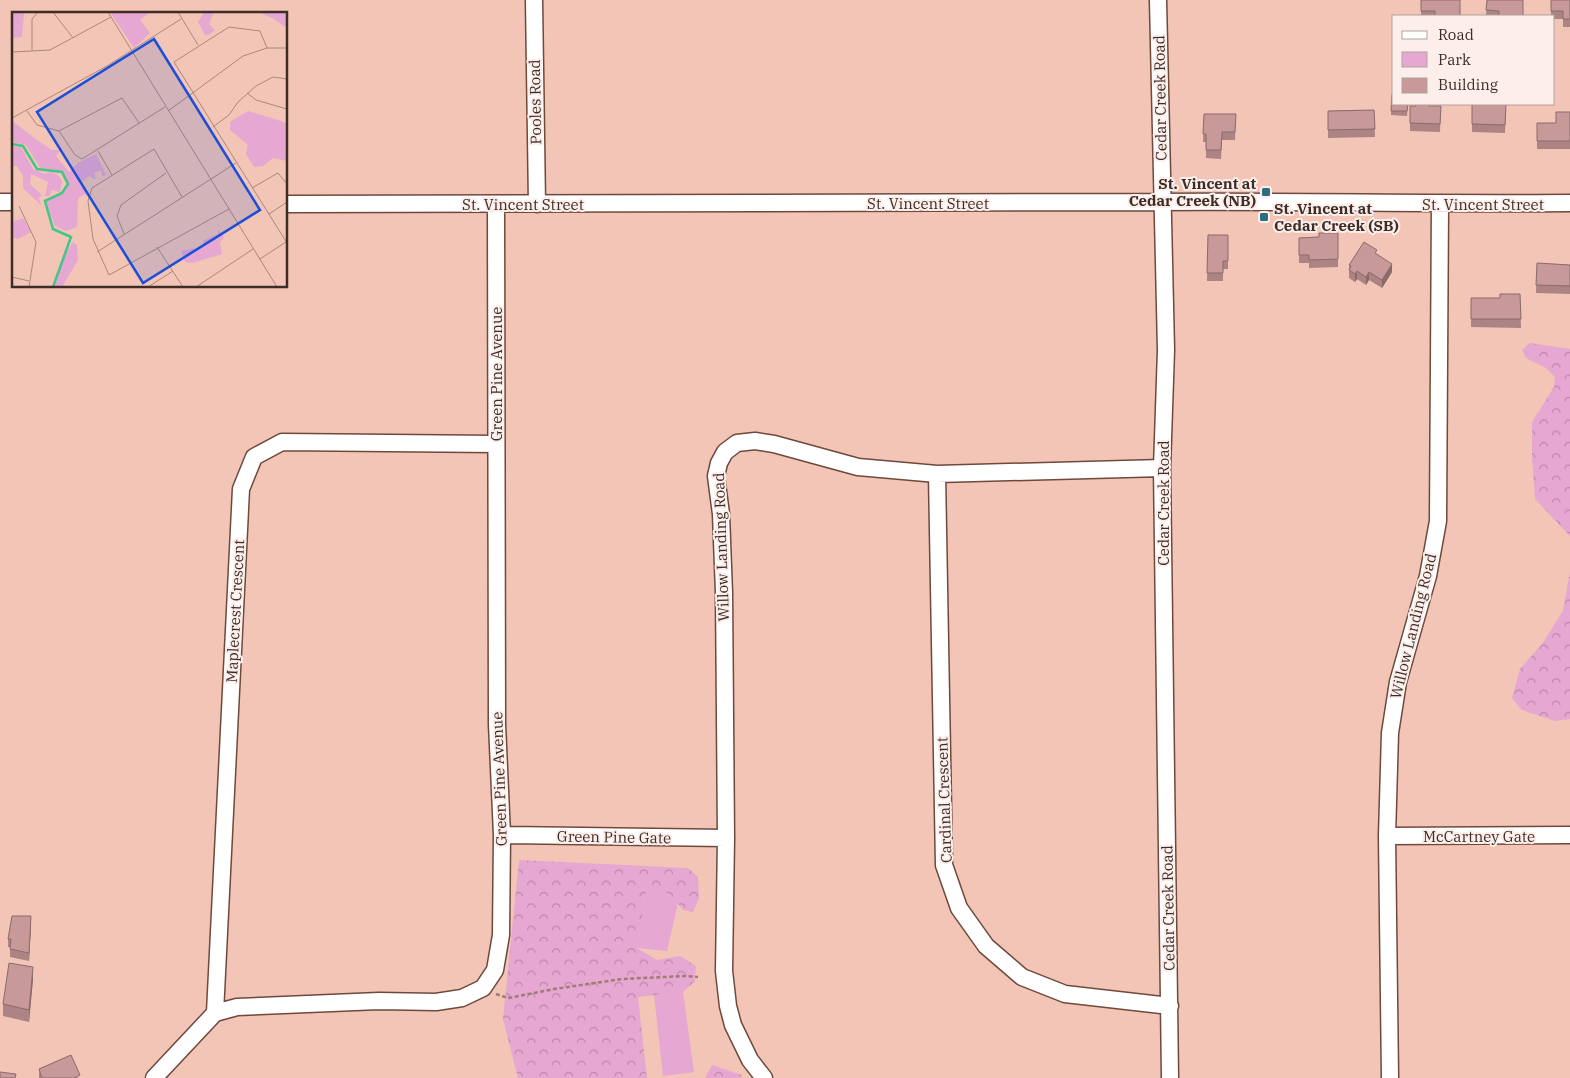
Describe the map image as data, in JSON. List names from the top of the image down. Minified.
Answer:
{"streets":{"street":["Cedar Creek Road","Pooles Road","St. Vincent Street","Green Pine Avenue","Willow Landing Road","Maplecrest Crescent","Cardinal Crescent","McCartney Gate","Green Pine Gate"]},"crossings":[["Cedar Creek Road","St. Vincent Street"],["Cedar Creek Road","Willow Landing Road"],["Cedar Creek Road","Cardinal Crescent"],["Pooles Road","St. Vincent Street"],["St. Vincent Street","Green Pine Avenue"],["St. Vincent Street","Willow Landing Road"],["Green Pine Avenue","Maplecrest Crescent"],["Green Pine Avenue","Green Pine Gate"],["Willow Landing Road","Cardinal Crescent"],["Willow Landing Road","McCartney Gate"],["Willow Landing Road","Green Pine Gate"]],"places":{"transit":["St. Vincent at Cedar Creek (NB)","St. Vincent at Cedar Creek (SB)"]},"legend":["Road","Park","Building"]}
